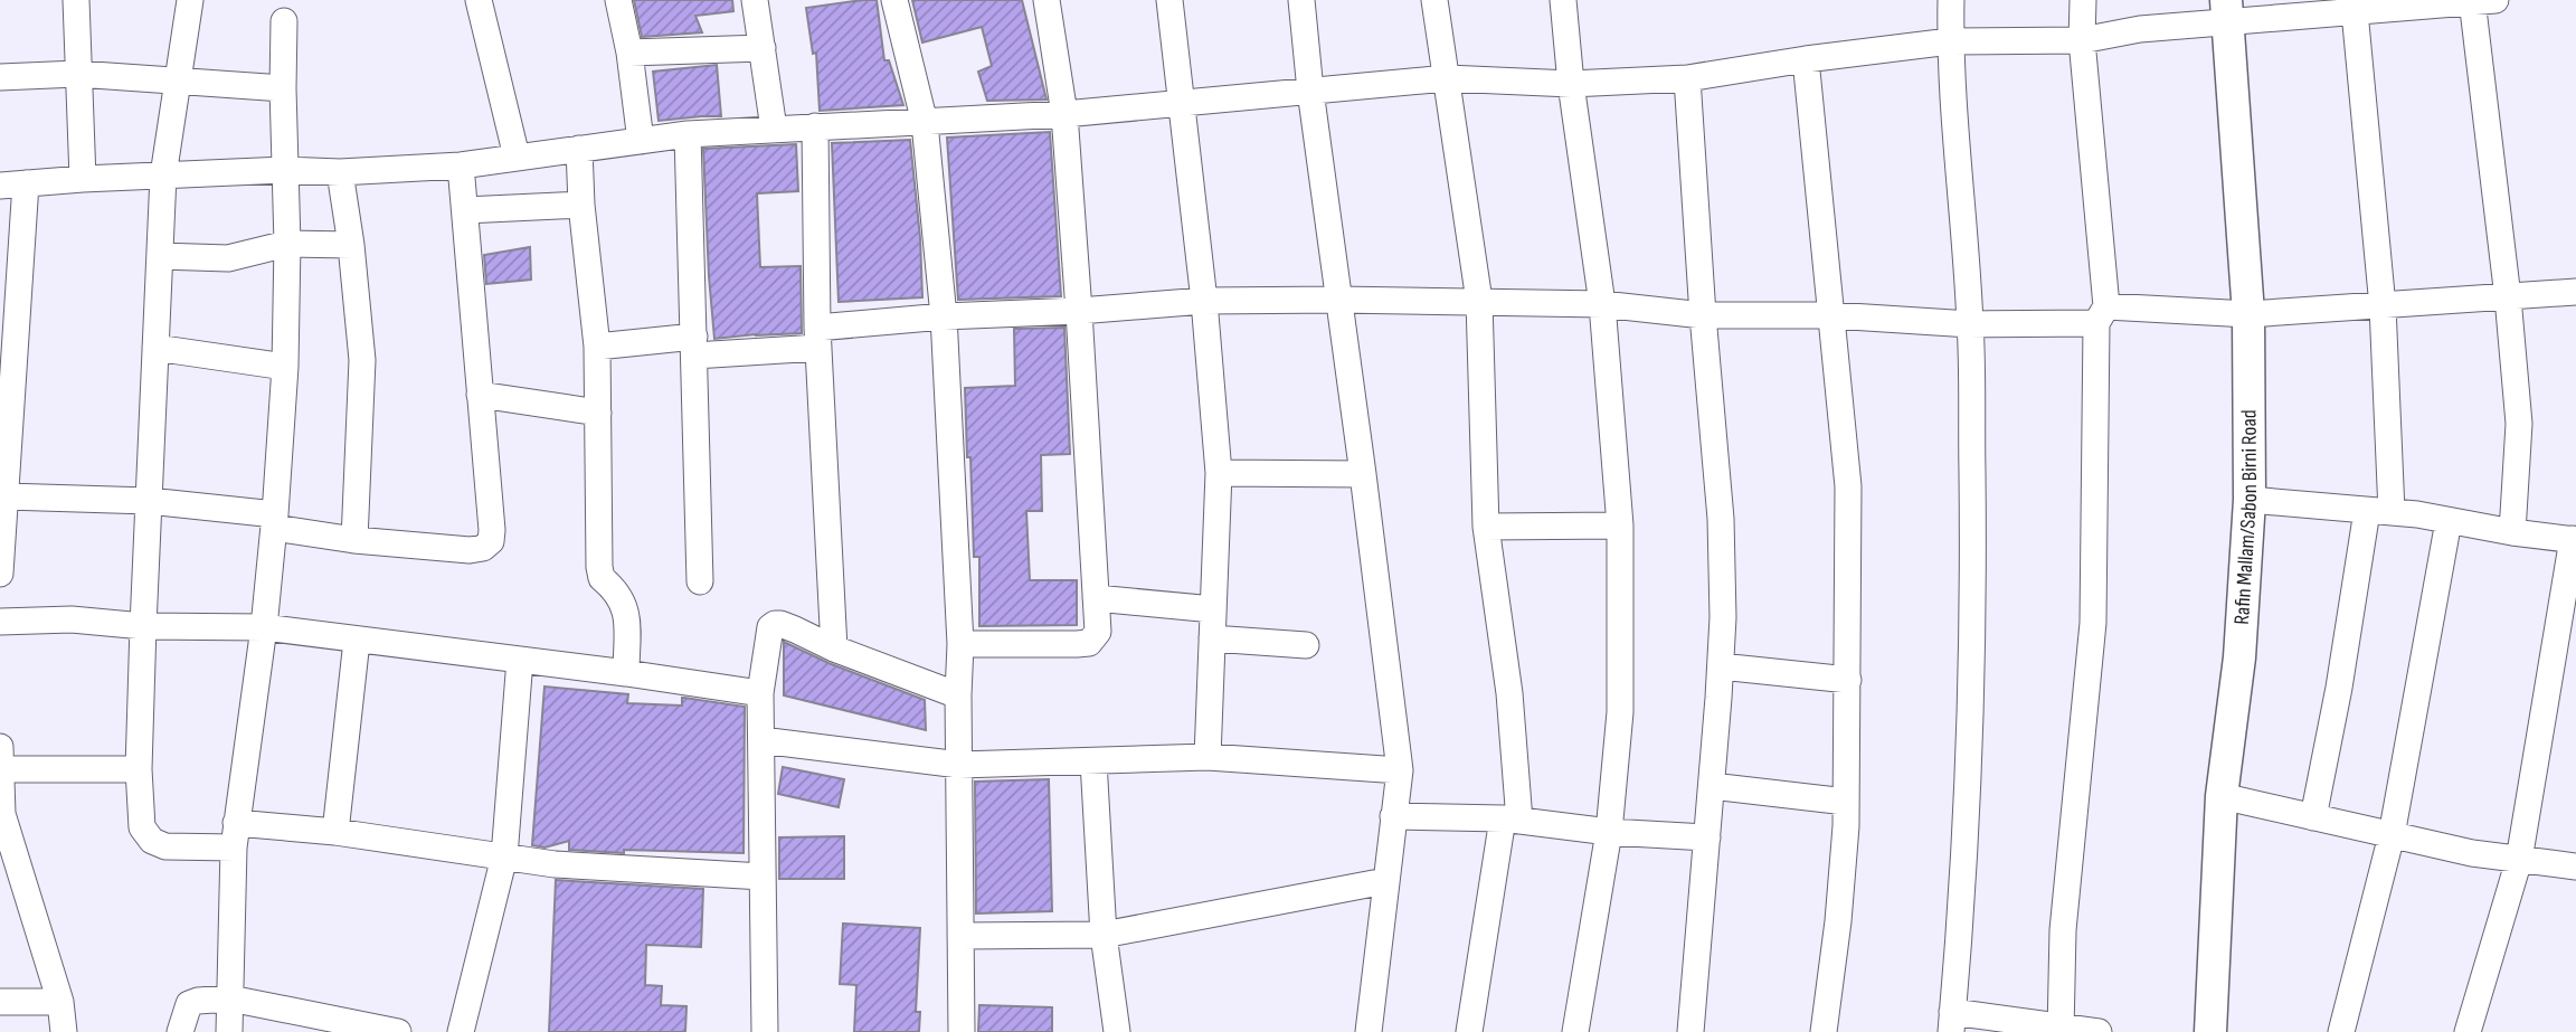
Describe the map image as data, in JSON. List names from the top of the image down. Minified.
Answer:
{"streets":{"street":["Rafin Mallam/Sabon Birni Road"]}}
